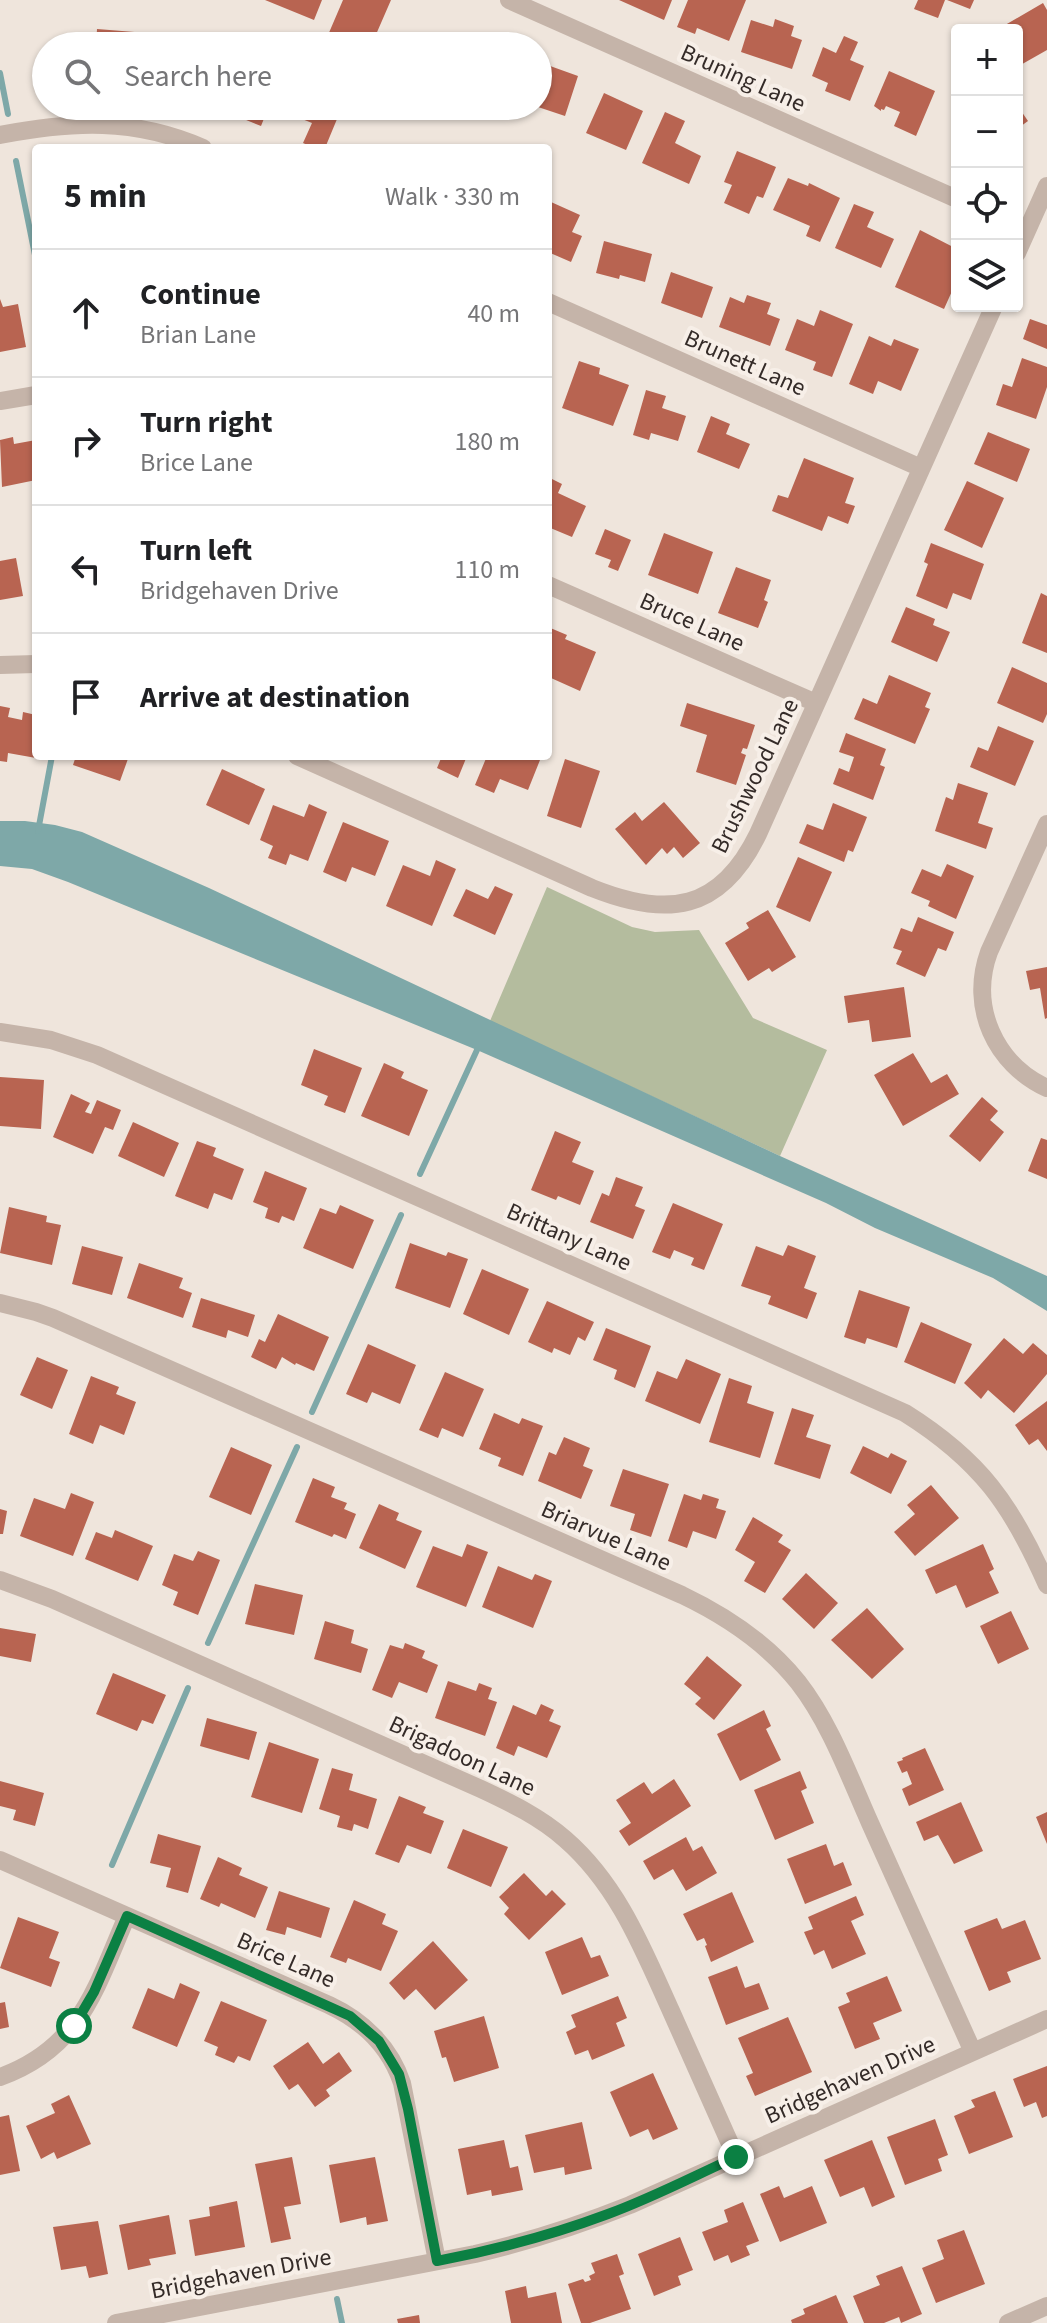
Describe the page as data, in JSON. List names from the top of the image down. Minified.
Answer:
{"streets":{"street":["Bruning Lane","Brunett Lane","Bruce Lane","Brushwood Lane","Brittany Lane","Briarvue Lane","Brigadoon Lane","Brice Lane","Bridgehaven Drive"]},"crossings":[["Brunett Lane","Brushwood Lane"],["Bruce Lane","Brushwood Lane"],["Briarvue Lane","Bridgehaven Drive"],["Brigadoon Lane","Bridgehaven Drive"],["Brice Lane","Bridgehaven Drive"]],"page":{"map_buttons":["+","−"],"search":"Search here","heading":["5 min","Walk · 330 m"],"list":[["Continue","Brian Lane","40 m"],["Turn right","Brice Lane","180 m"],["Turn left","Bridgehaven Drive","110 m"],"Arrive at destination"]}}
